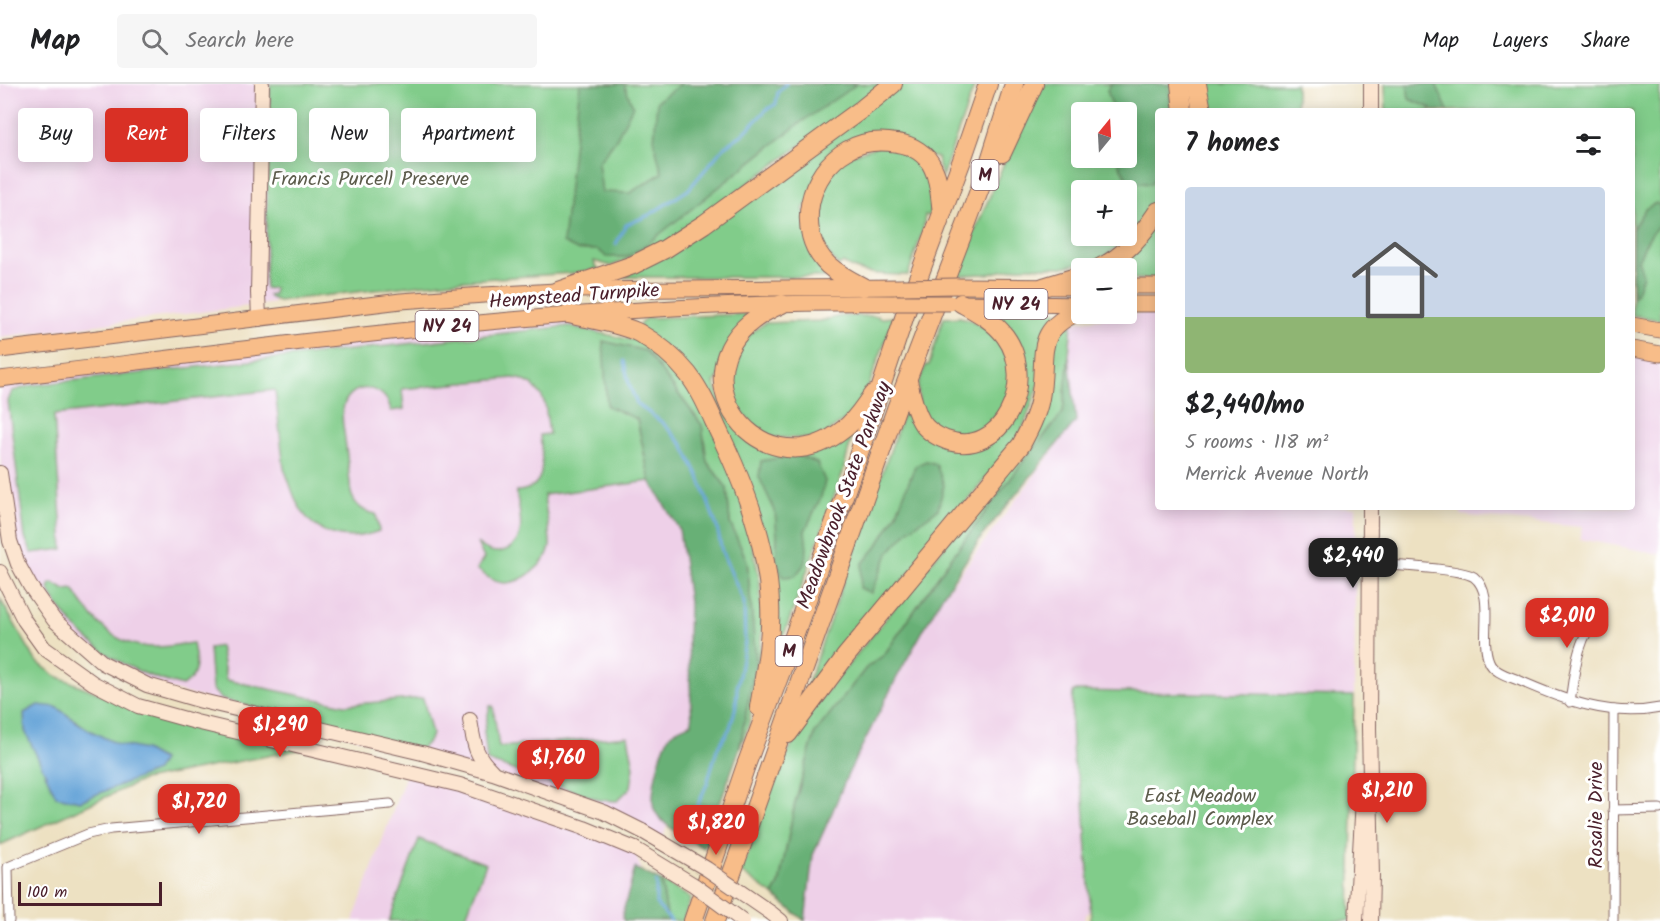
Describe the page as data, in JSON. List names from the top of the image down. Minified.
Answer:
{"streets":{"highway":["M","Meadowbrook State Parkway"],"main road":["Hempstead Turnpike","NY 24"],"street":["Rosalie Drive"]},"parks":["Francis Purcell Preserve","East Meadow Baseball Complex"],"scale_bar":"100 m","north":"top","page":{"header":"Map","search":"Search here","nav":["Map","Layers","Share"],"map_buttons":["+","−"],"chip":["Buy","Rent","Filters","New","Apartment"],"heading":"7 homes","list":[{"name":"$2,440/mo","note":"5 rooms · 118 m² · Merrick Avenue North"}],"price":["$2,440","$2,010","$1,290","$1,760","$1,210","$1,720","$1,820"],"scale":"100 m"}}
